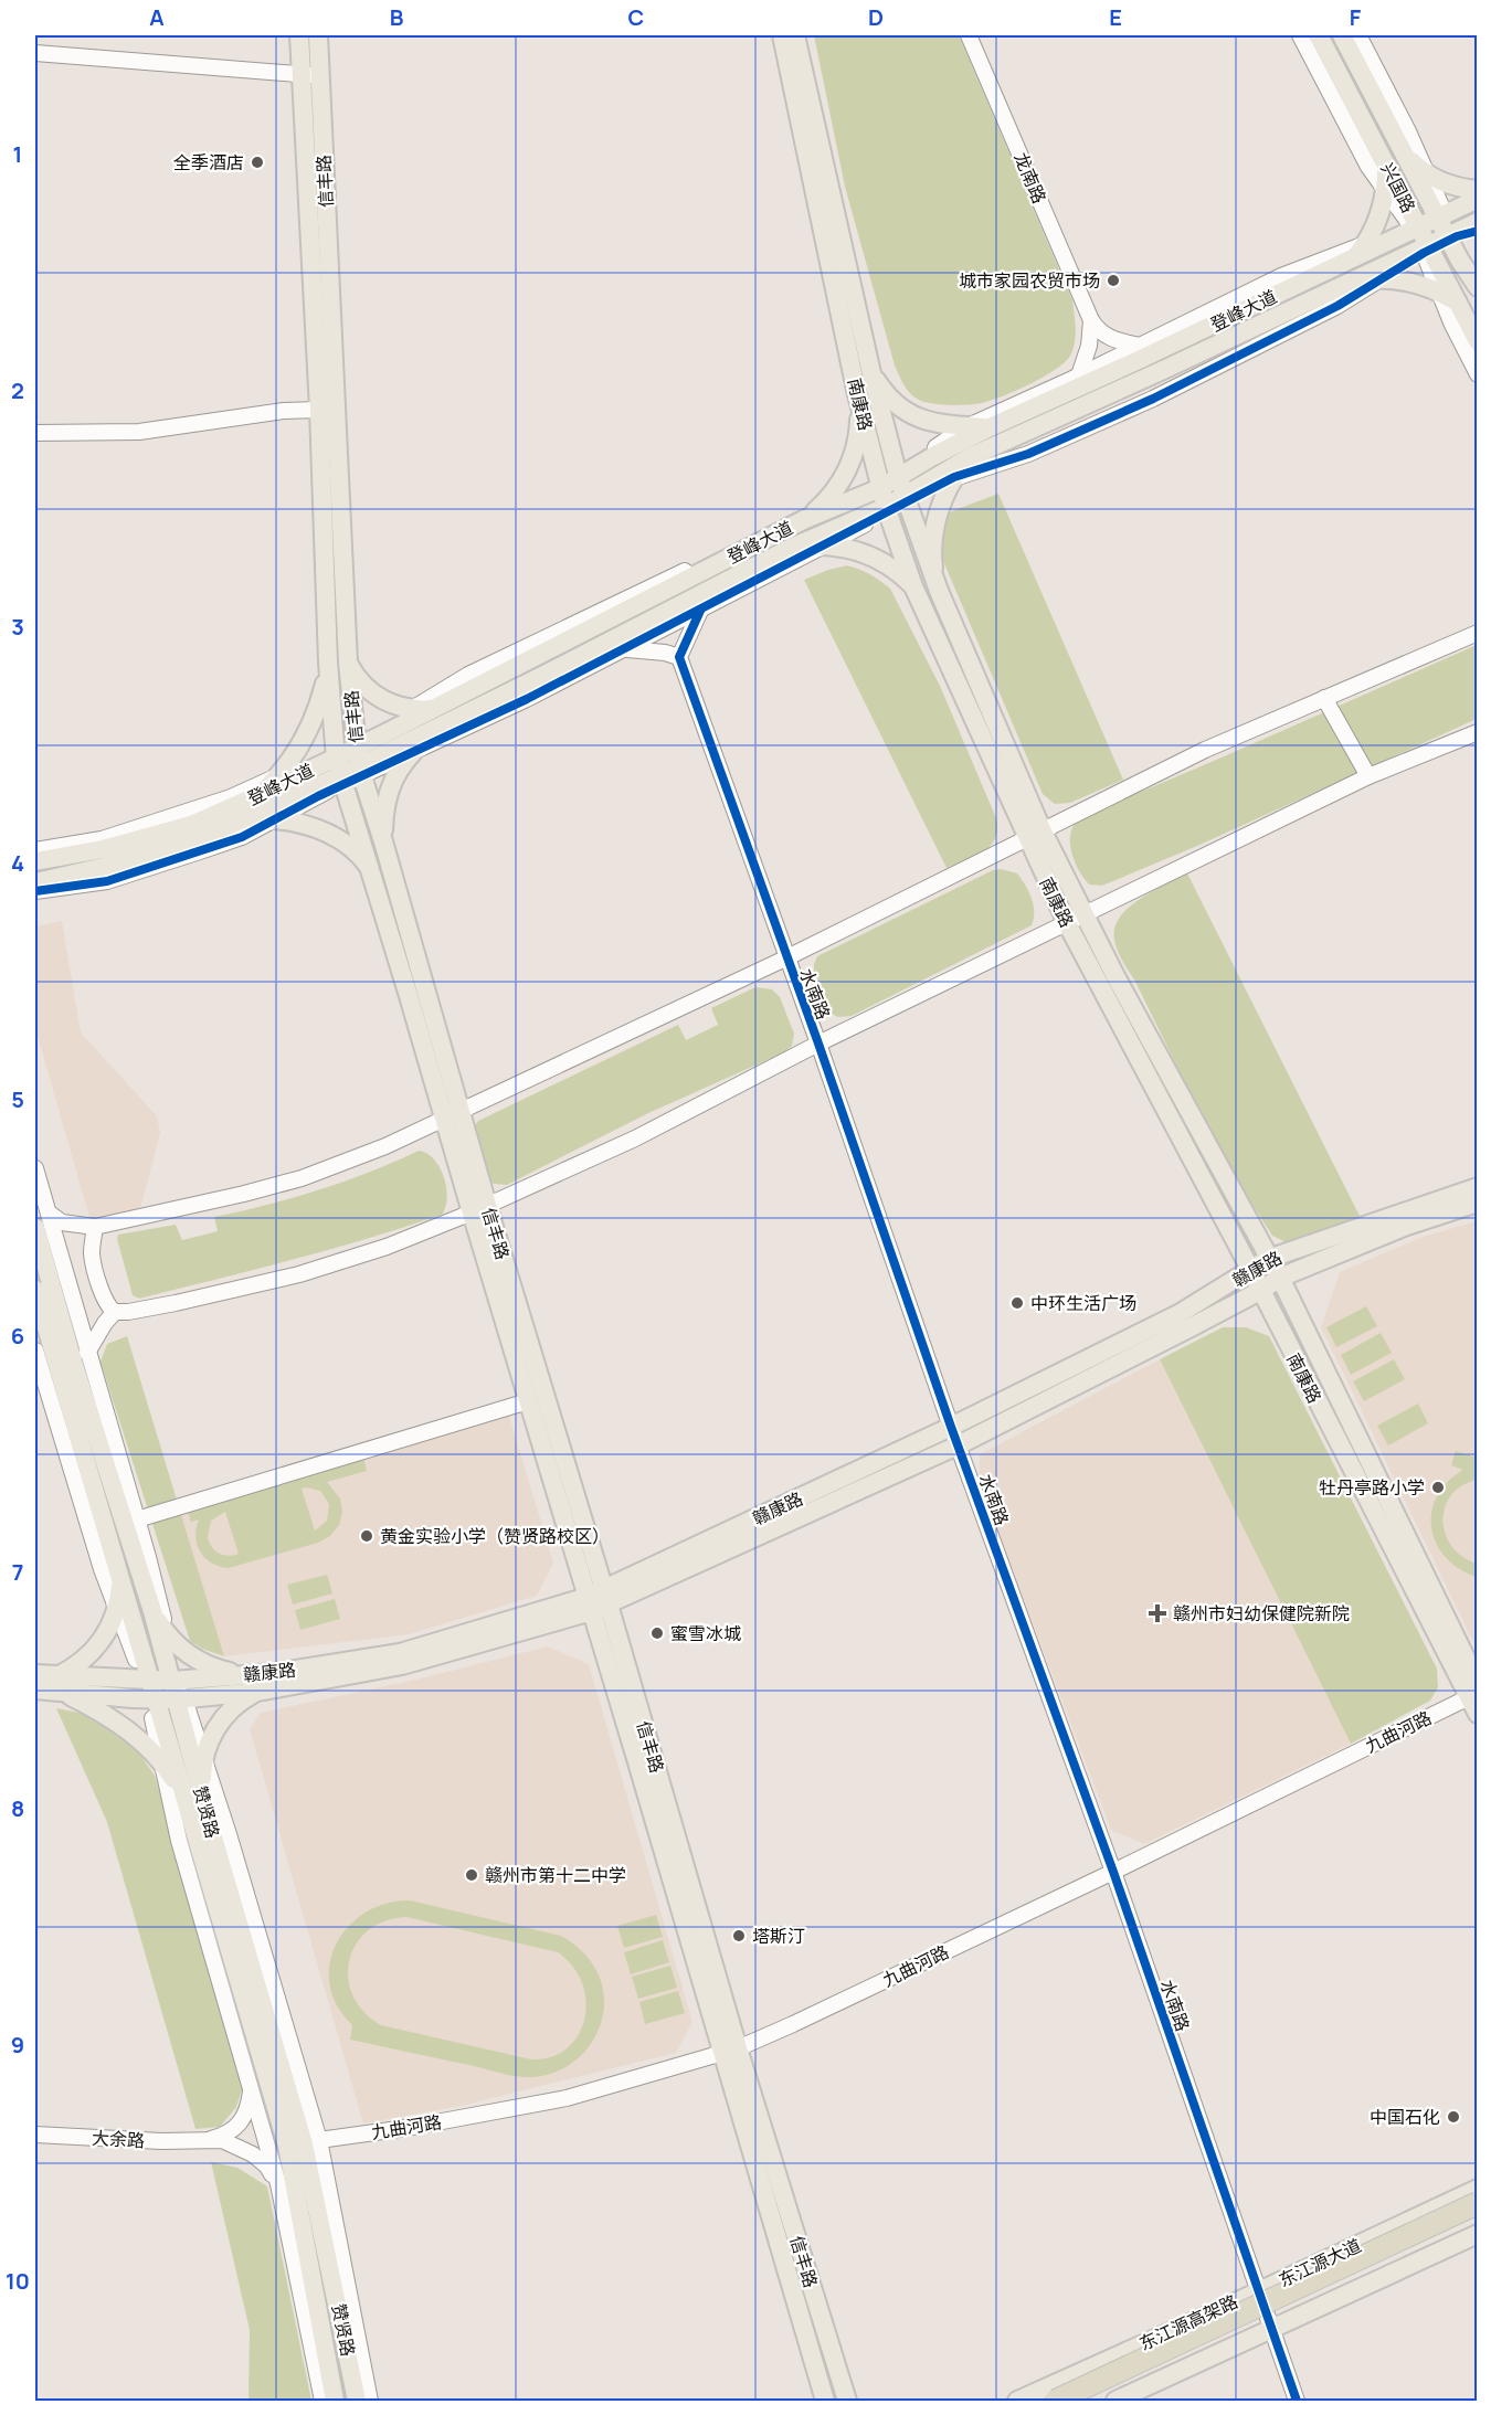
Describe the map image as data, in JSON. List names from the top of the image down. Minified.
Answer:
{"streets":{"highway":["东江源高架路"],"main road":["信丰路","兴国路","登峰大道","南康路","赣康路","赞贤路","东江源大道"],"street":["龙南路","水南路","九曲河路","大余路"]},"crossings":[["信丰路","登峰大道"],["信丰路","赣康路"],["信丰路","九曲河路"],["兴国路","登峰大道"],["登峰大道","南康路"],["南康路","赣康路"],["南康路","九曲河路"],["水南路","赣康路"],["水南路","九曲河路"],["水南路","东江源大道"],["赣康路","赞贤路"]],"places":{"other":["全季酒店","城市家园农贸市场","中环生活广场","牡丹亭路小学","黄金实验小学（赞贤路校区）","蜜雪冰城","赣州市第十二中学","塔斯汀","中国石化"],"health":["赣州市妇幼保健院新院"]},"grid":{"columns":["A","B","C","D","E","F"],"rows":["1","2","3","4","5","6","7","8","9","10"]}}
